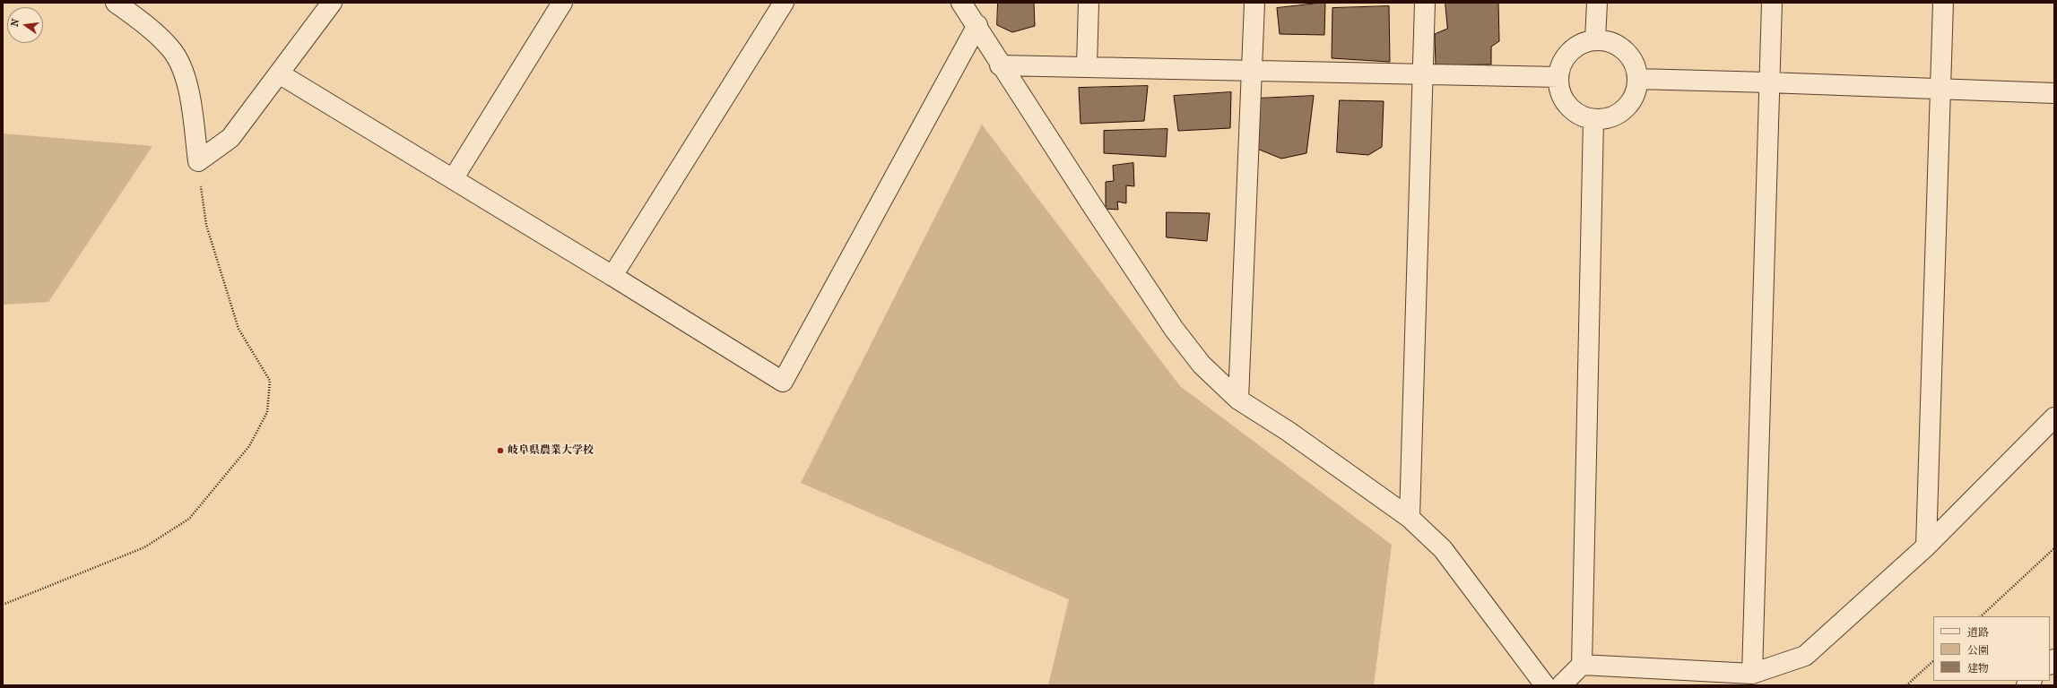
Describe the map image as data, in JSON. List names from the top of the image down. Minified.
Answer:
{"places":["岐阜県農業大学校"],"legend":["道路","公園","建物"],"north":"left"}
